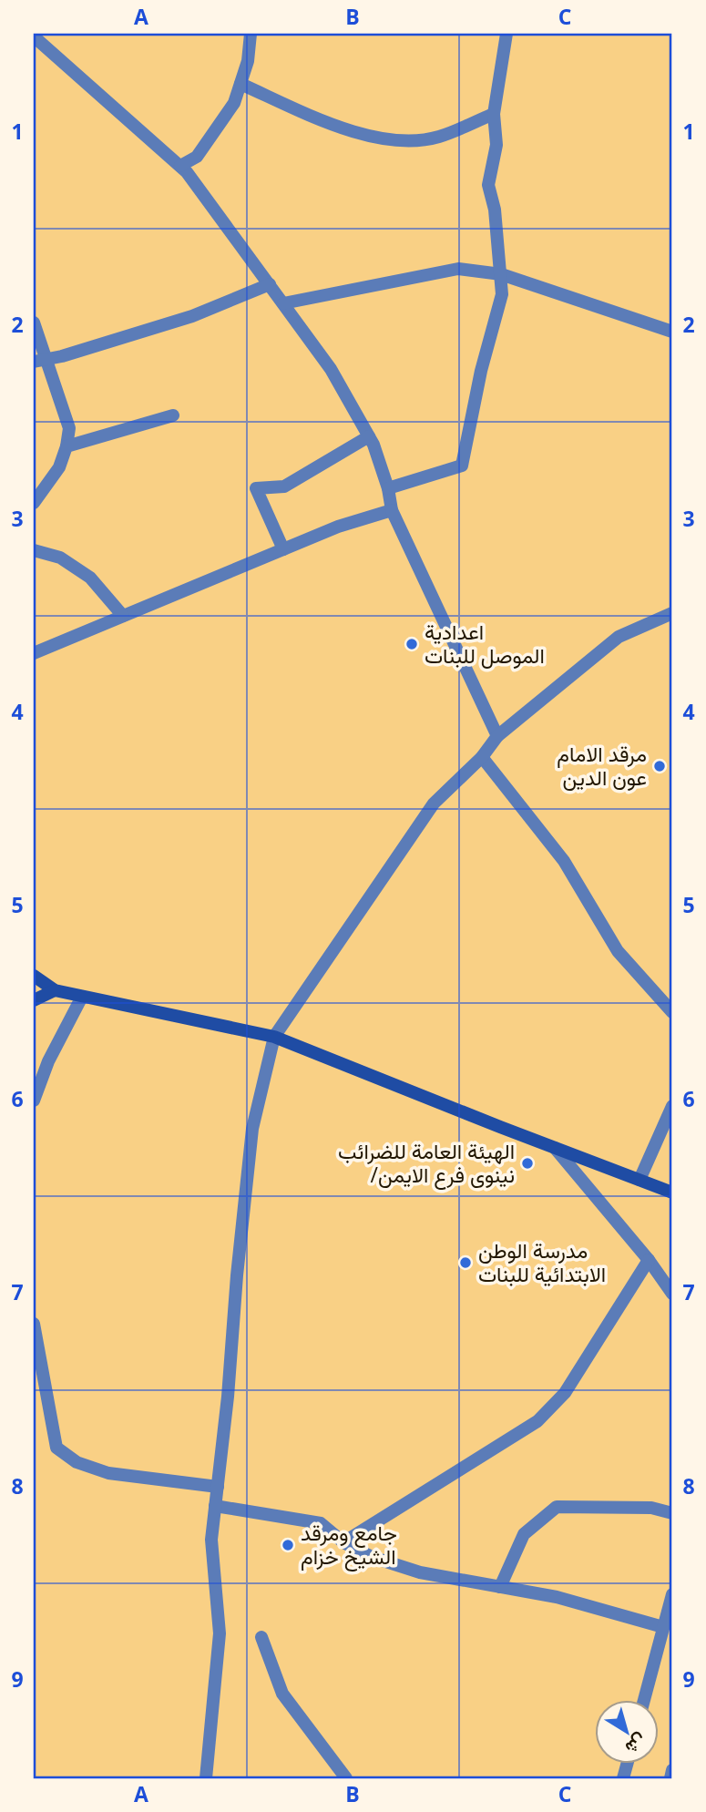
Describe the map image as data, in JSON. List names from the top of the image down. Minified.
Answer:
{"places":["اعدادية الموصل للبنات","مرقد الامام عون الدين","الهيئة العامة للضرائب /نينوى فرع الايمن","مدرسة الوطن الابتدائية للبنات","جامع ومرقد الشيخ خزام"],"north":"bottom right","grid":{"columns":["A","B","C"],"rows":["1","2","3","4","5","6","7","8","9"]}}
